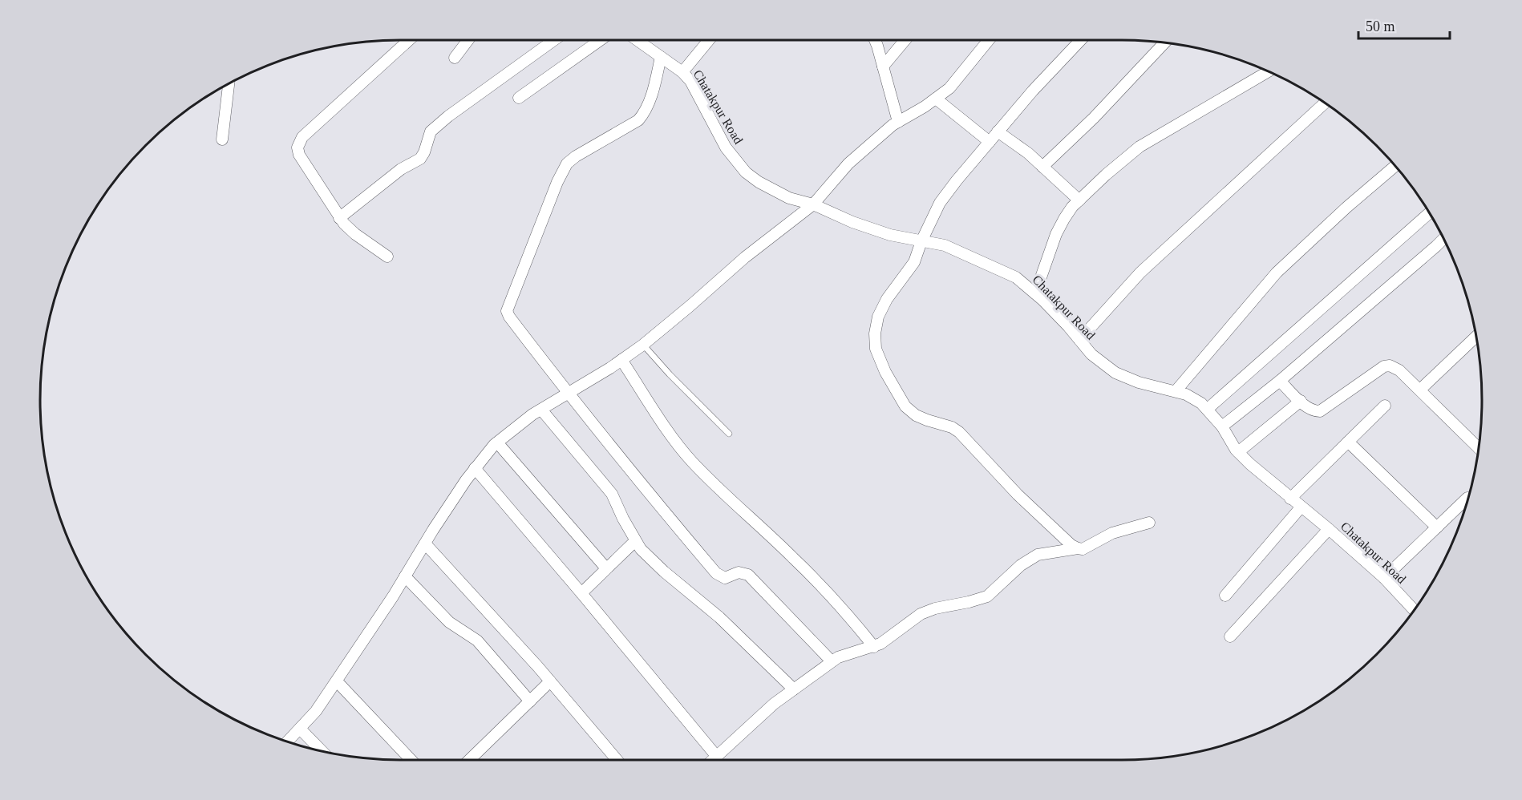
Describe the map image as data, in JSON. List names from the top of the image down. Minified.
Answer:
{"streets":{"street":["Chatakpur Road"]},"scale_bar":"50 m"}
